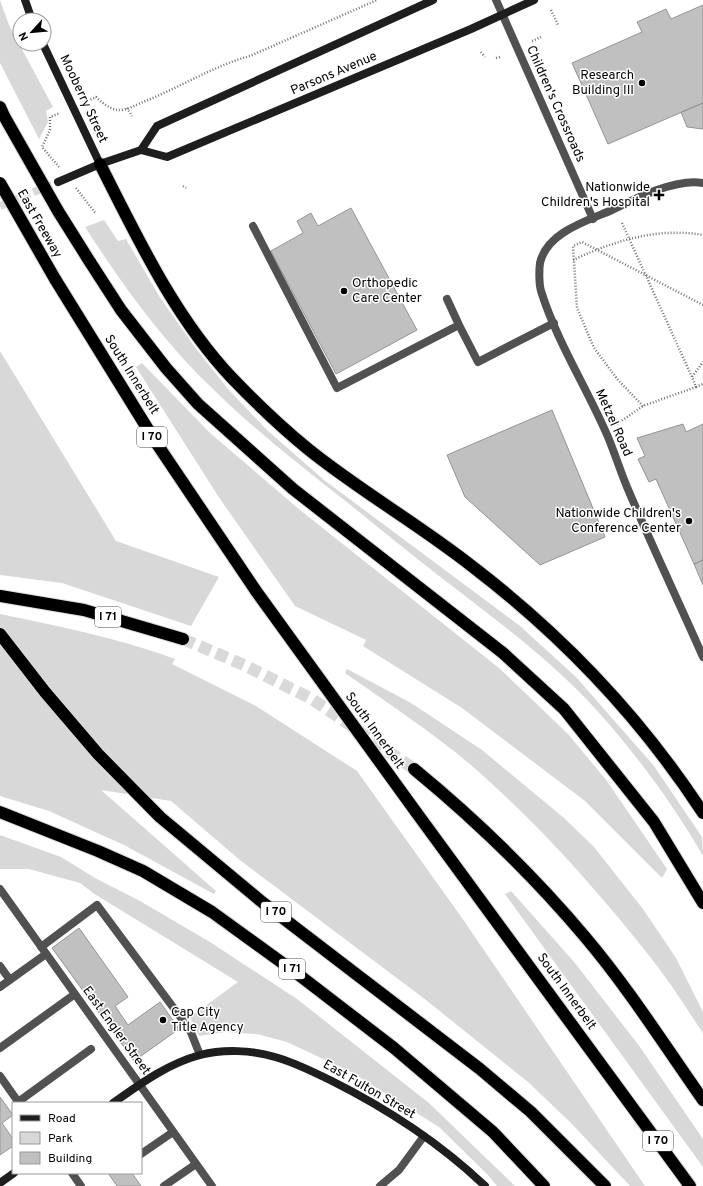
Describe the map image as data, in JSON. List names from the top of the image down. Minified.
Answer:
{"streets":{"highway":["East Freeway","South Innerbelt","I 70","I 71"],"street":["Parsons Avenue","Mooberry Street","Children's Crossroads","Metzel Road","East Engler Street","East Fulton Street"]},"crossings":[["Parsons Avenue","Children's Crossroads"],["Children's Crossroads","Metzel Road"],["East Freeway","South Innerbelt"],["East Engler Street","East Fulton Street"]],"places":{"other":["Research Building III","Orthopedic Care Center","Nationwide Children's Conference Center","Cap City Title Agency"],"health":["Nationwide Children's Hospital"]},"legend":["Road","Park","Building"],"north":"bottom left"}
